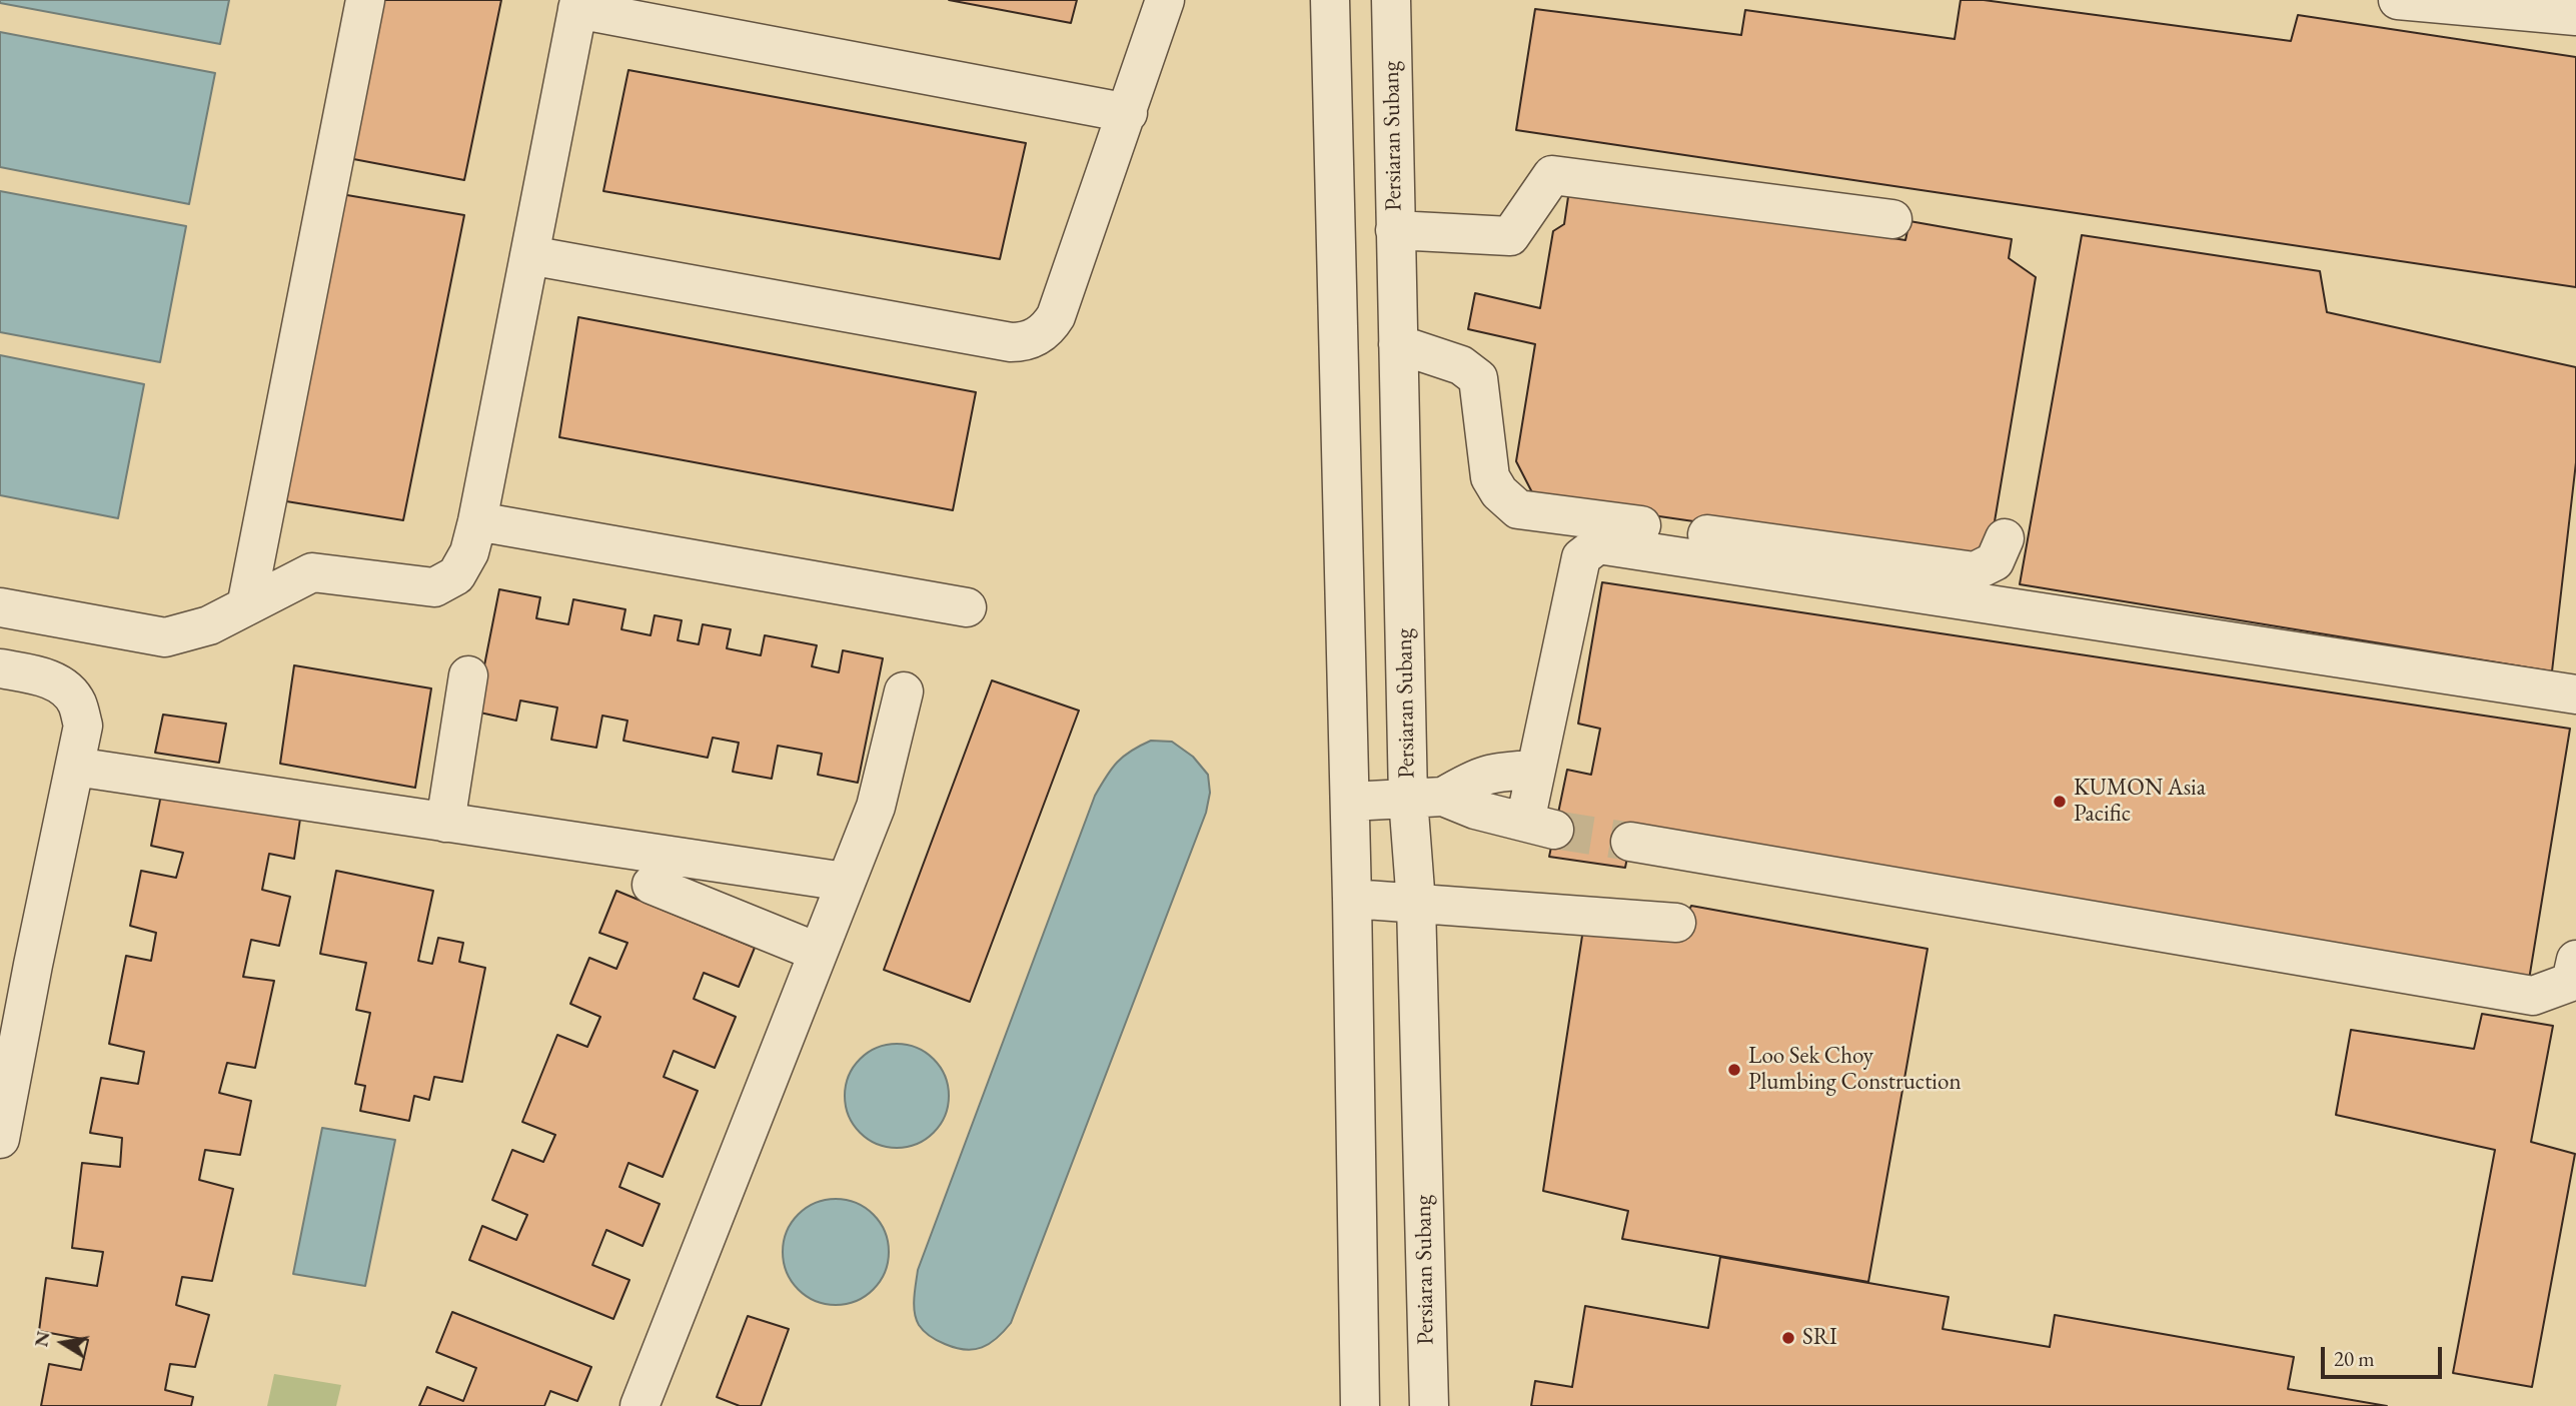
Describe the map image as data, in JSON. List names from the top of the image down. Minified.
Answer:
{"streets":{"street":["Persiaran Subang"]},"places":["KUMON Asia Pacific","Loo Sek Choy Plumbing Construction","SRI"],"scale_bar":"20 m","north":"left"}
